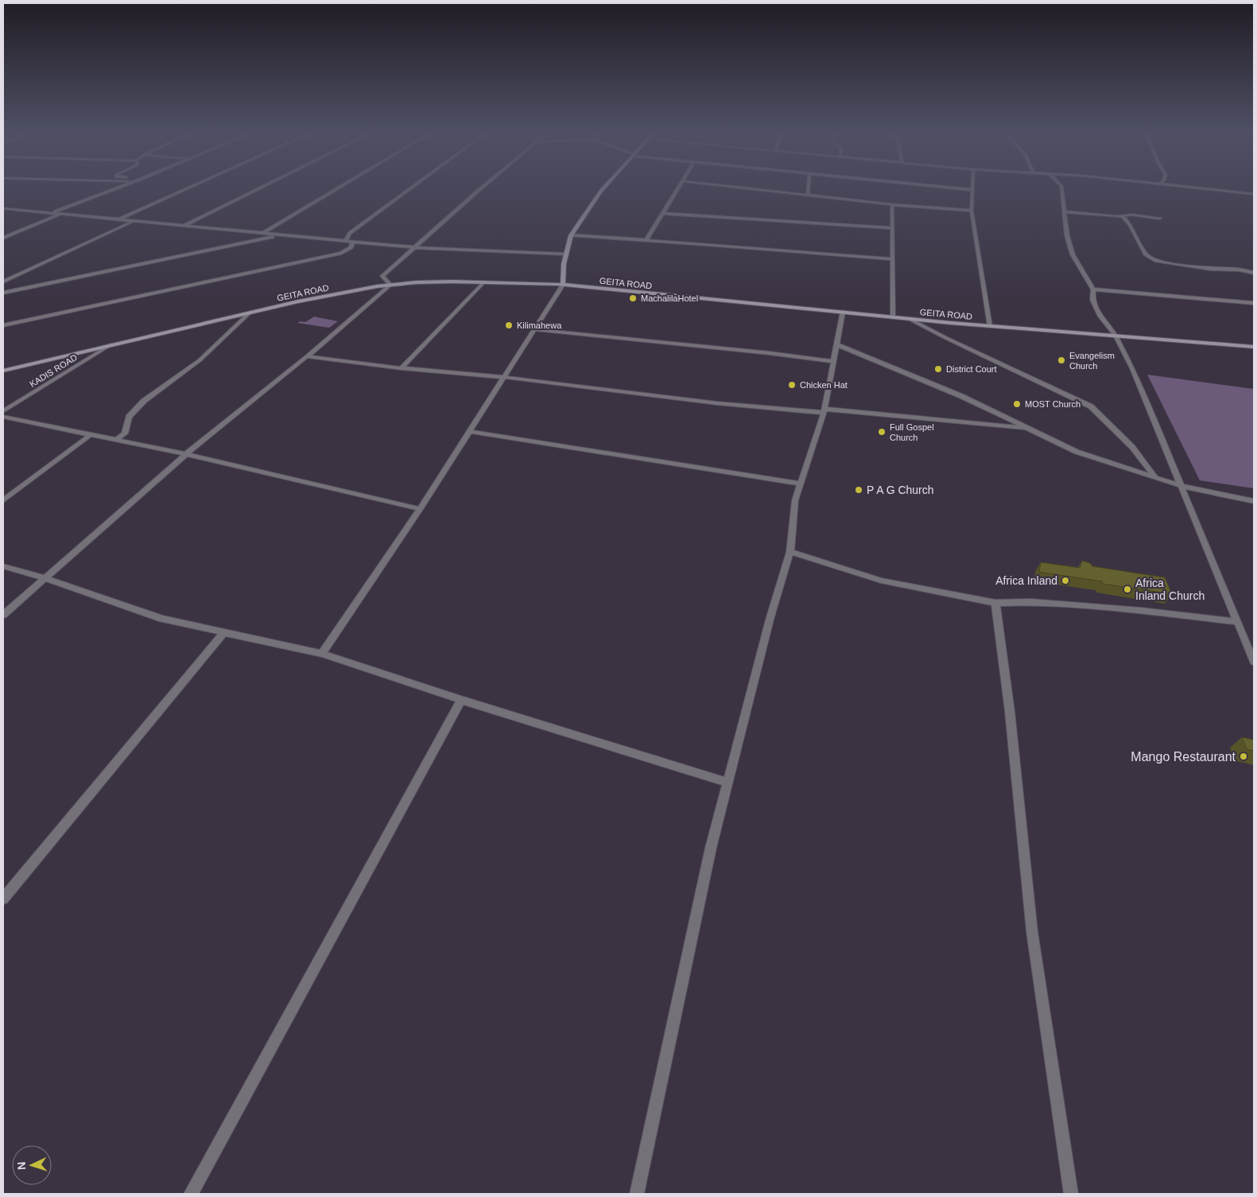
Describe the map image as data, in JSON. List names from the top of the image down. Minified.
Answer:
{"streets":{"main road":["GEITA ROAD"],"street":["KADIS ROAD"]},"crossings":[["GEITA ROAD","KADIS ROAD"]],"places":["MachalilaHotel","Kilimahewa","Evangelism Church","District Court","Chicken Hat","MOST Church","Full Gospel Church","P A G Church","Africa Inland","Africa Inland Church","Mango Restaurant"],"north":"left"}
